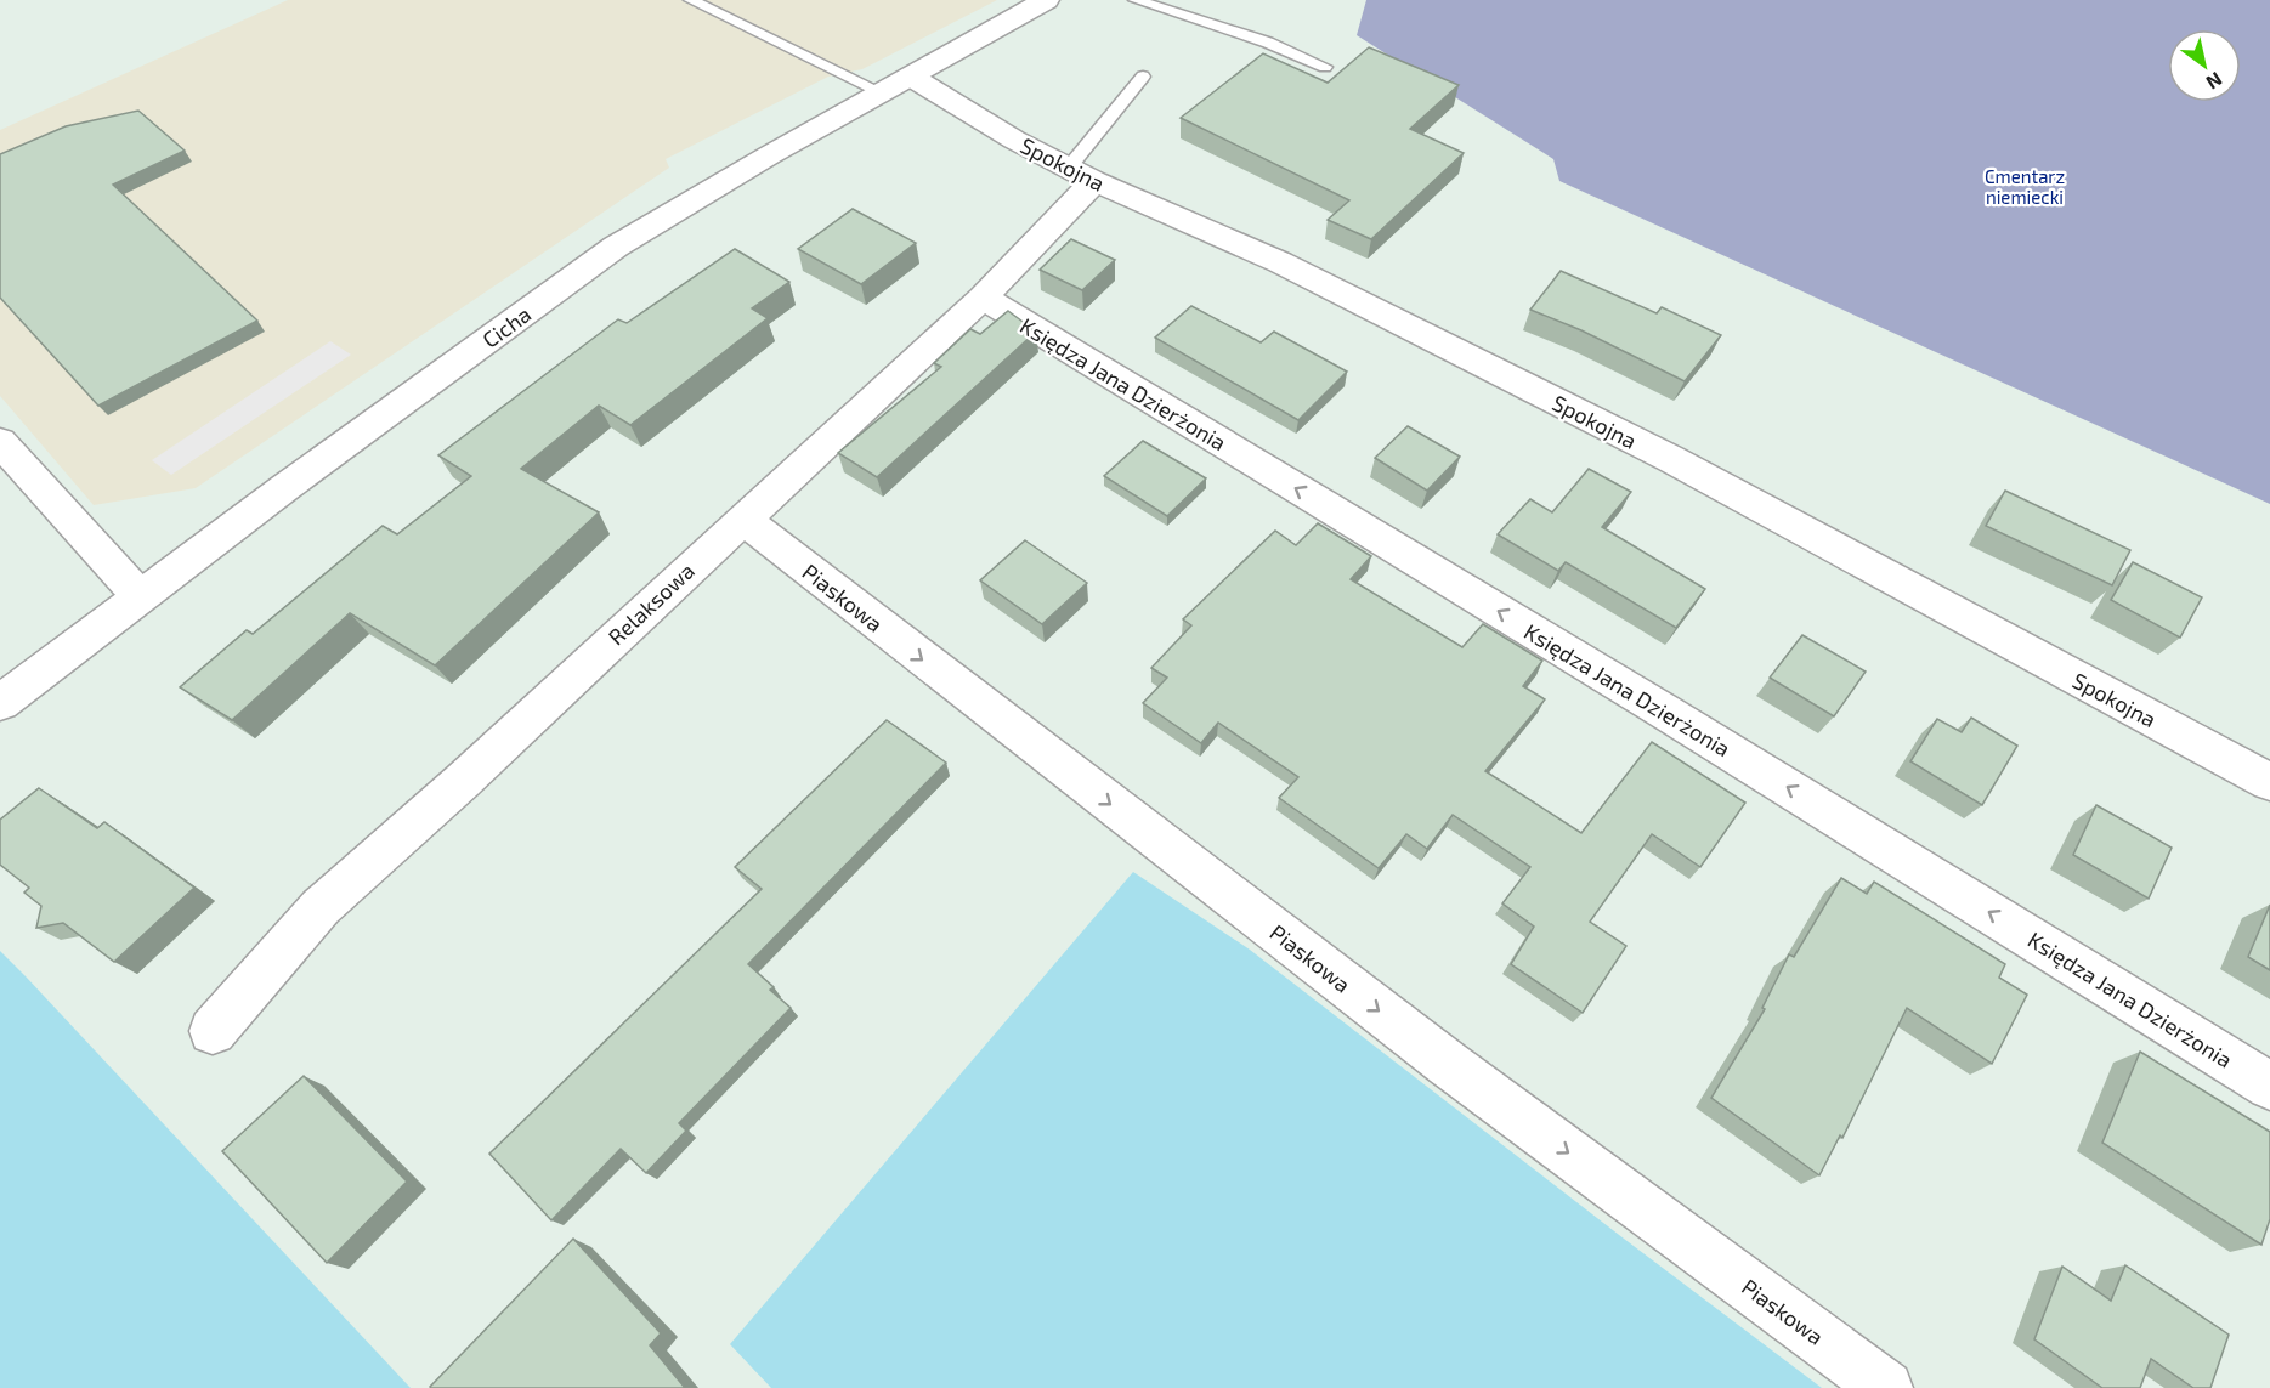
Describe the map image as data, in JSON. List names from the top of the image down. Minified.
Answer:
{"streets":{"street":["Spokojna","Cicha","Księdza Jana Dzierżonia","Piaskowa","Relaksowa"]},"crossings":[["Spokojna","Cicha"],["Spokojna","Relaksowa"],["Księdza Jana Dzierżonia","Relaksowa"],["Piaskowa","Relaksowa"]],"one_way":["Księdza Jana Dzierżonia","Piaskowa"],"parks":["Cmentarz niemiecki"],"north":"bottom right"}
